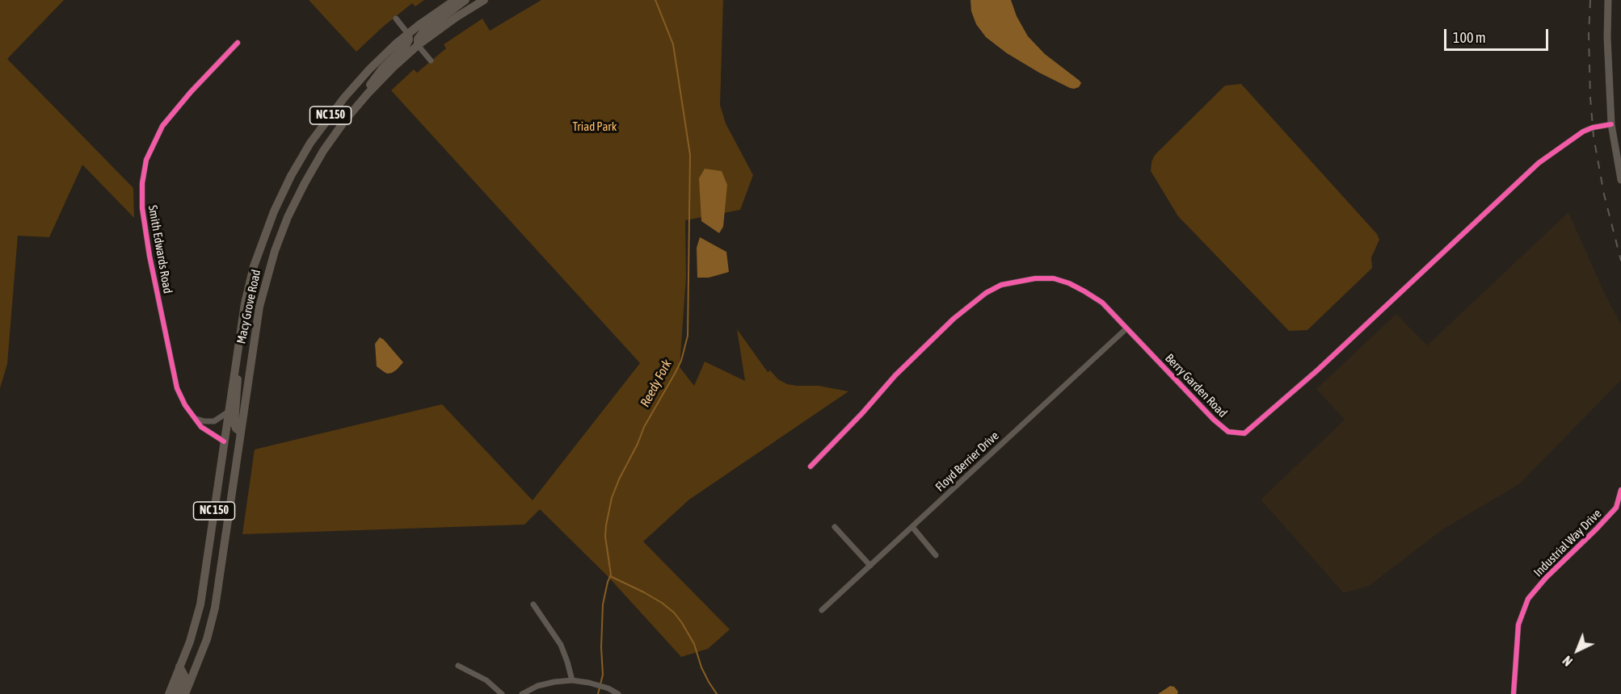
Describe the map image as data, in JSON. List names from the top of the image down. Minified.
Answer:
{"streets":{"main road":["NC 150","Macy Grove Road"],"street":["Smith Edwards Road","Berry Garden Road","Floyd Berrier Drive","Industrial Way Drive"]},"crossings":[["Smith Edwards Road","Macy Grove Road"],["Berry Garden Road","Floyd Berrier Drive"]],"water":["Reedy Fork"],"parks":["Triad Park"],"scale_bar":"100 m","north":"bottom left"}
